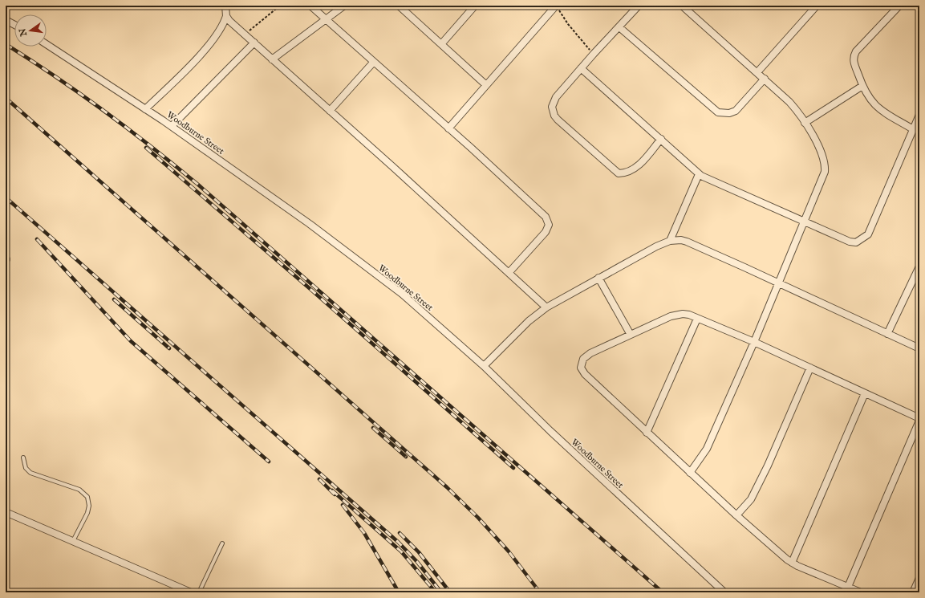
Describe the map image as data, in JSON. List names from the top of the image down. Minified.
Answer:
{"streets":{"street":["Woodburne Street"]},"north":"left"}
